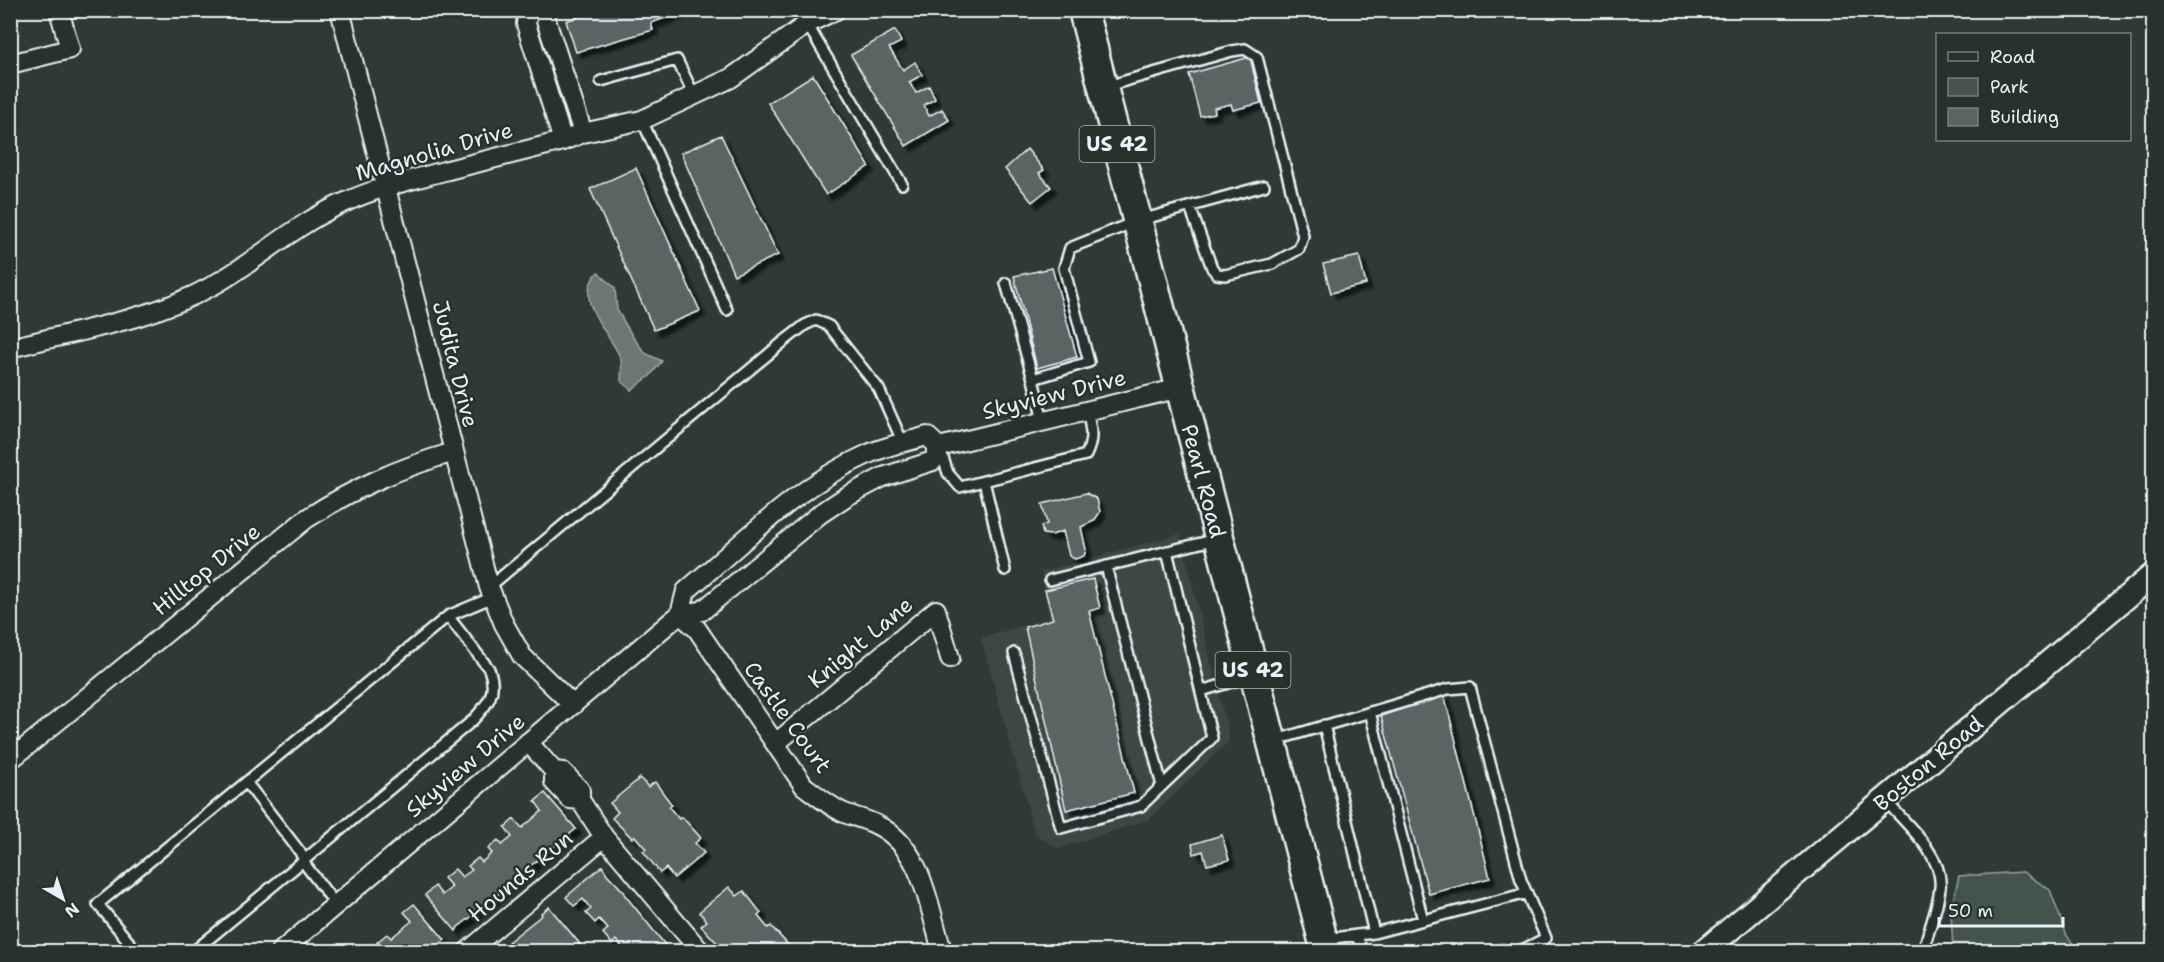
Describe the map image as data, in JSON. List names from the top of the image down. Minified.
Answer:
{"streets":{"main road":["US 42","Pearl Road"],"street":["Magnolia Drive","Judita Drive","Skyview Drive","Hilltop Drive","Knight Lane","Castle Court","Boston Road","Hounds Run"]},"crossings":[["Magnolia Drive","Judita Drive"],["Judita Drive","Skyview Drive"],["Judita Drive","Hilltop Drive"],["Skyview Drive","Pearl Road"],["Skyview Drive","Castle Court"],["Knight Lane","Castle Court"]],"legend":["Road","Park","Building"],"scale_bar":"50 m","north":"bottom right"}
